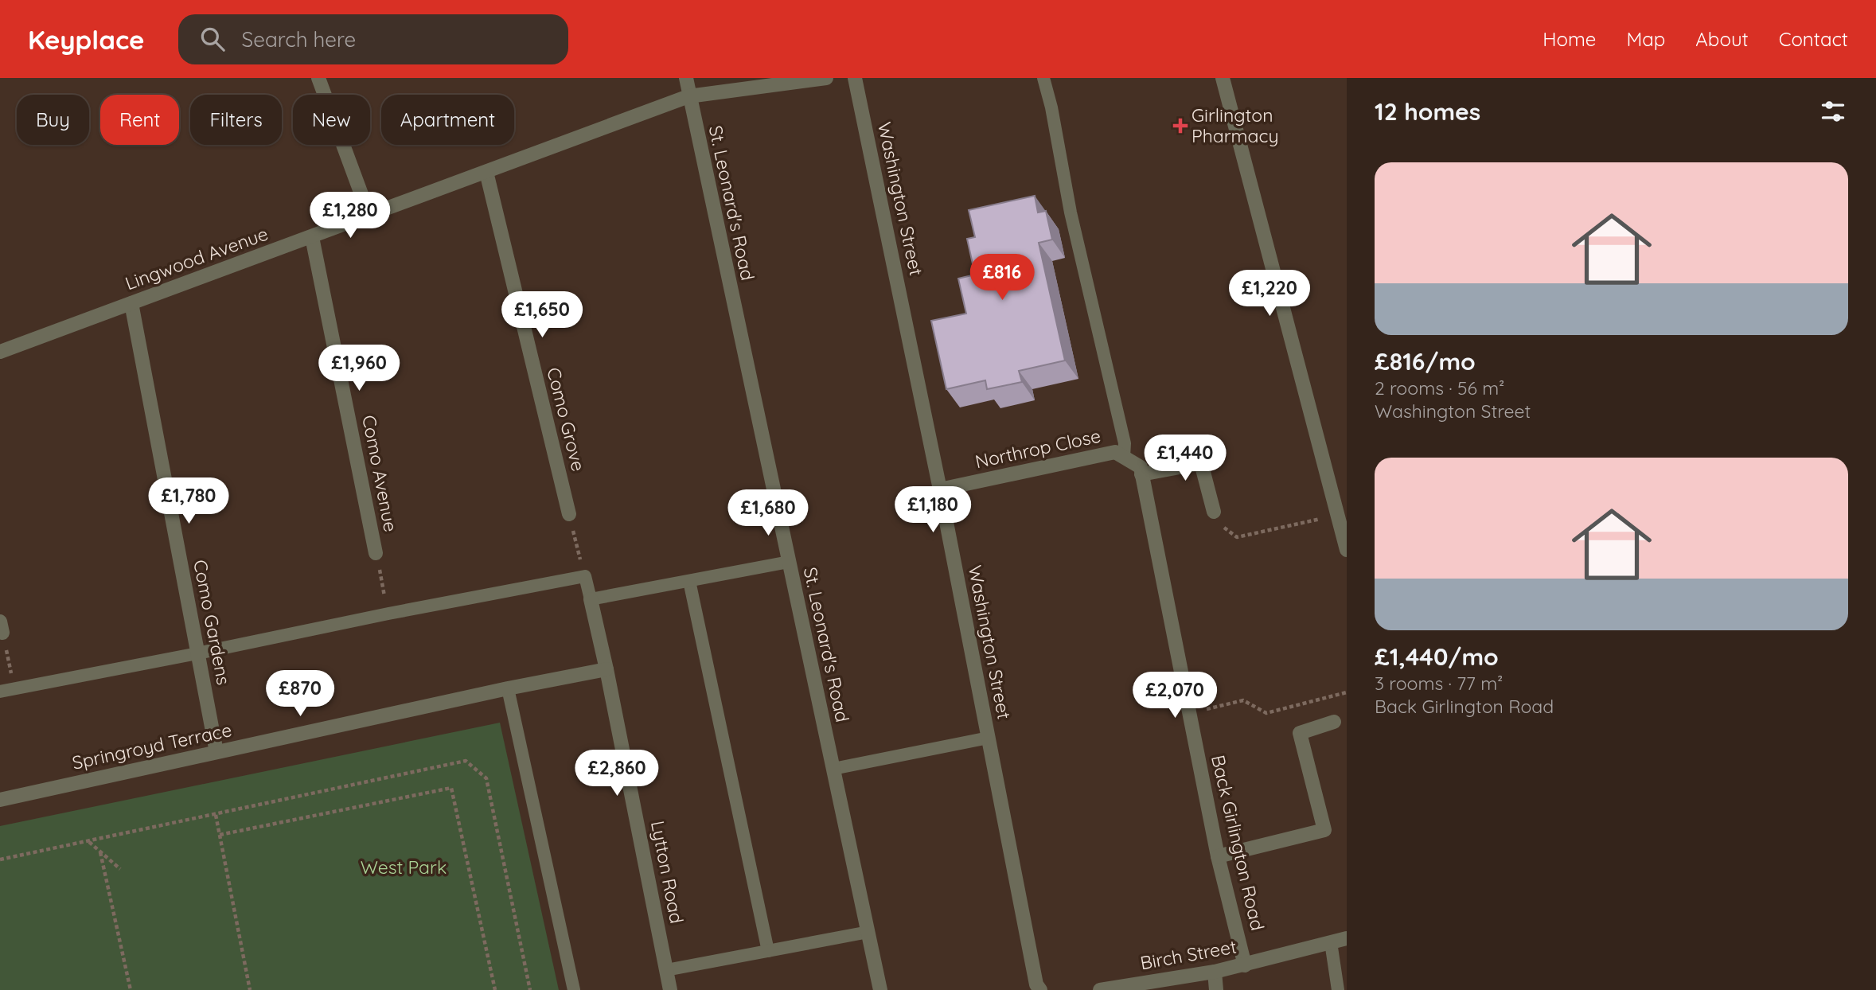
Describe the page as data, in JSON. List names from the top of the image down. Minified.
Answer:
{"streets":{"street":["Washington Street","St. Leonard's Road","Lingwood Avenue","Como Grove","Northrop Close","Como Avenue","Como Gardens","Springroyd Terrace","Back Girlington Road","Lytton Road","Birch Street"]},"crossings":[["Washington Street","Northrop Close"],["St. Leonard's Road","Lingwood Avenue"],["Lingwood Avenue","Como Grove"],["Lingwood Avenue","Como Avenue"],["Lingwood Avenue","Como Gardens"],["Northrop Close","Back Girlington Road"],["Como Gardens","Springroyd Terrace"],["Springroyd Terrace","Lytton Road"],["Back Girlington Road","Birch Street"]],"parks":["West Park"],"places":{"health":["Girlington Pharmacy"]},"page":{"header":"Keyplace","search":"Search here","nav":["Home","Map","About","Contact"],"heading":"12 homes","chip":["Buy","Rent","Filters","New","Apartment"],"list":[{"name":"£816/mo","note":"2 rooms · 56 m² · Washington Street"},{"name":"£1,440/mo","note":"3 rooms · 77 m² · Back Girlington Road"}],"price":["£1,280","£816","£1,220","£1,650","£1,960","£1,440","£1,780","£1,180","£1,680","£870","£2,070","£2,860"]}}
